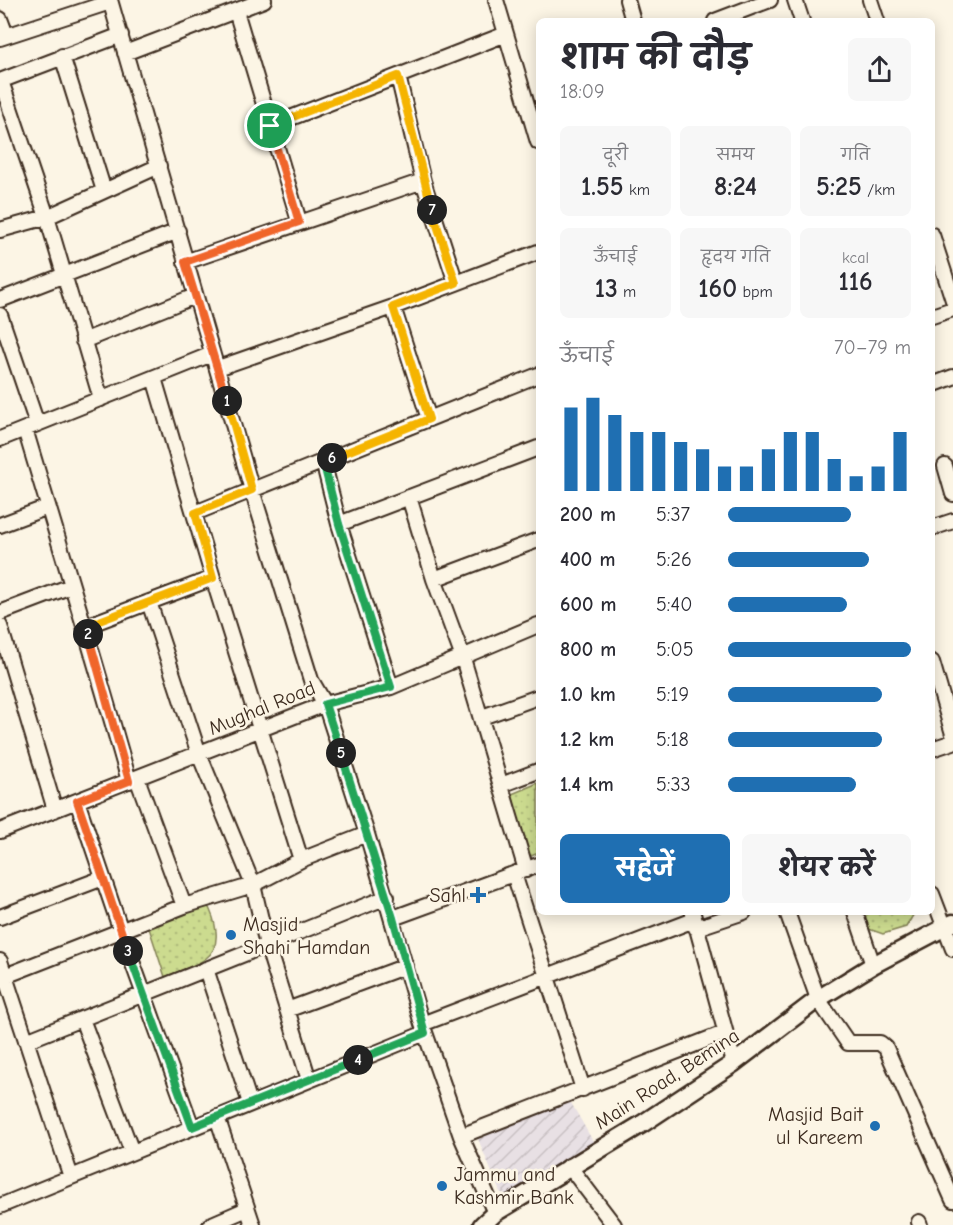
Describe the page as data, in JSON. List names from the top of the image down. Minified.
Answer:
{"streets":{"main road":["Main Road, Bemina"],"street":["Mughal Road"]},"places":{"health":["Sahl"],"other":["Masjid Shahi Hamdan","Masjid Bait ul Kareem","Jammu and Kashmir Bank"]},"page":{"heading":["शाम की दौड़","18:09"],"stats":[["दूरी","1.55 km"],["समय","8:24"],["गति","5:25 /km"],["ऊँचाई","13 m"],["हृदय गति","160 bpm"],["kcal","116"]],"pins":["7","1","6","2","5","3","4"],"chart":["ऊँचाई","70–79 m"],"list":[{"name":"200 m","note":"5:37"},{"name":"400 m","note":"5:26"},{"name":"600 m","note":"5:40"},{"name":"800 m","note":"5:05"},{"name":"1.0 km","note":"5:19"},{"name":"1.2 km","note":"5:18"},{"name":"1.4 km","note":"5:33"}],"buttons":["सहेजें","शेयर करें"]}}
